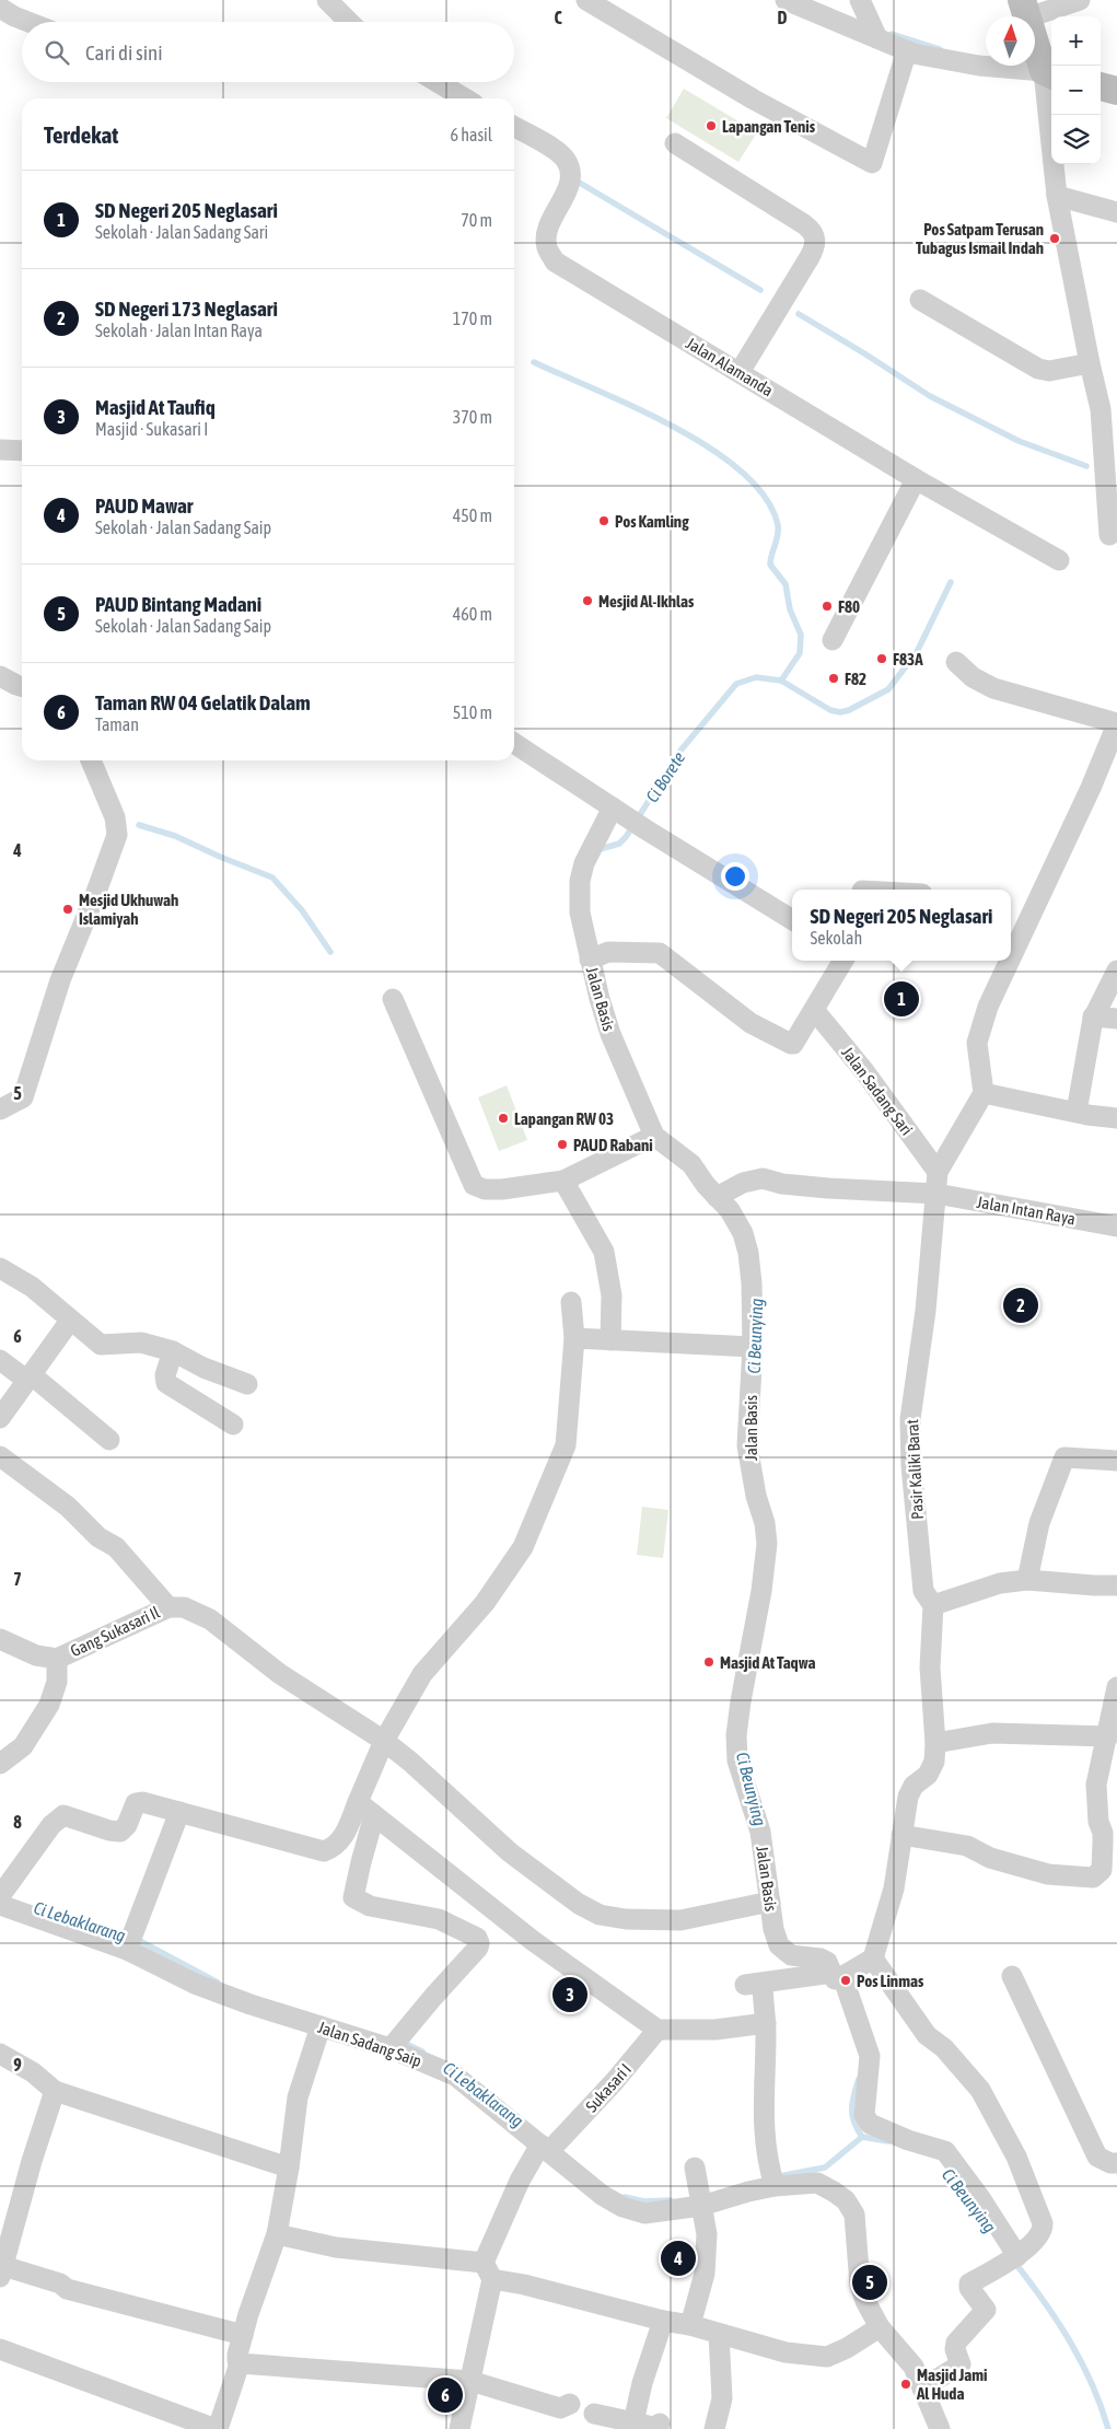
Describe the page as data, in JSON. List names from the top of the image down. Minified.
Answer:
{"streets":{"street":["Jalan Alamanda","Jalan Basis","Jalan Sadang Sari","Jalan Intan Raya","Pasir Kaliki Barat","Gang Sukasari Il","Jalan Sadang Saip","Sukasari I"]},"crossings":[["Jalan Basis","Jalan Intan Raya"],["Jalan Sadang Sari","Pasir Kaliki Barat"],["Jalan Intan Raya","Pasir Kaliki Barat"],["Jalan Sadang Saip","Sukasari I"]],"water":["Ci Borete","Ci Beunying","Ci Lebaklarang"],"places":["Lapangan Tenis","Pos Satpam Terusan Tubagus Ismail Indah","Pos Kamling","Mesjid Al-Ikhlas","F80","F83A","F82","Mesjid Ukhuwah Islamiyah","Lapangan RW 03","PAUD Rabani","Masjid At Taqwa","Pos Linmas","Masjid Jami Al Huda"],"north":"top","page":{"map_buttons":["+","−"],"search":"Cari di sini","heading":["Terdekat","6 hasil"],"list":[{"mark":"1","name":"SD Negeri 205 Neglasari","note":"Sekolah · Jalan Sadang Sari","value":"70 m"},{"mark":"2","name":"SD Negeri 173 Neglasari","note":"Sekolah · Jalan Intan Raya","value":"170 m"},{"mark":"3","name":"Masjid At Taufiq","note":"Masjid · Sukasari I","value":"370 m"},{"mark":"4","name":"PAUD Mawar","note":"Sekolah · Jalan Sadang Saip","value":"450 m"},{"mark":"5","name":"PAUD Bintang Madani","note":"Sekolah · Jalan Sadang Saip","value":"460 m"},{"mark":"6","name":"Taman RW 04 Gelatik Dalam","note":"Taman","value":"510 m"}],"popup":["SD Negeri 205 Neglasari","Sekolah"],"pins":["1","2","3","4","5","6"]},"grid":{"columns":["C","D"],"rows":["4","5","6","7","8","9"]}}
